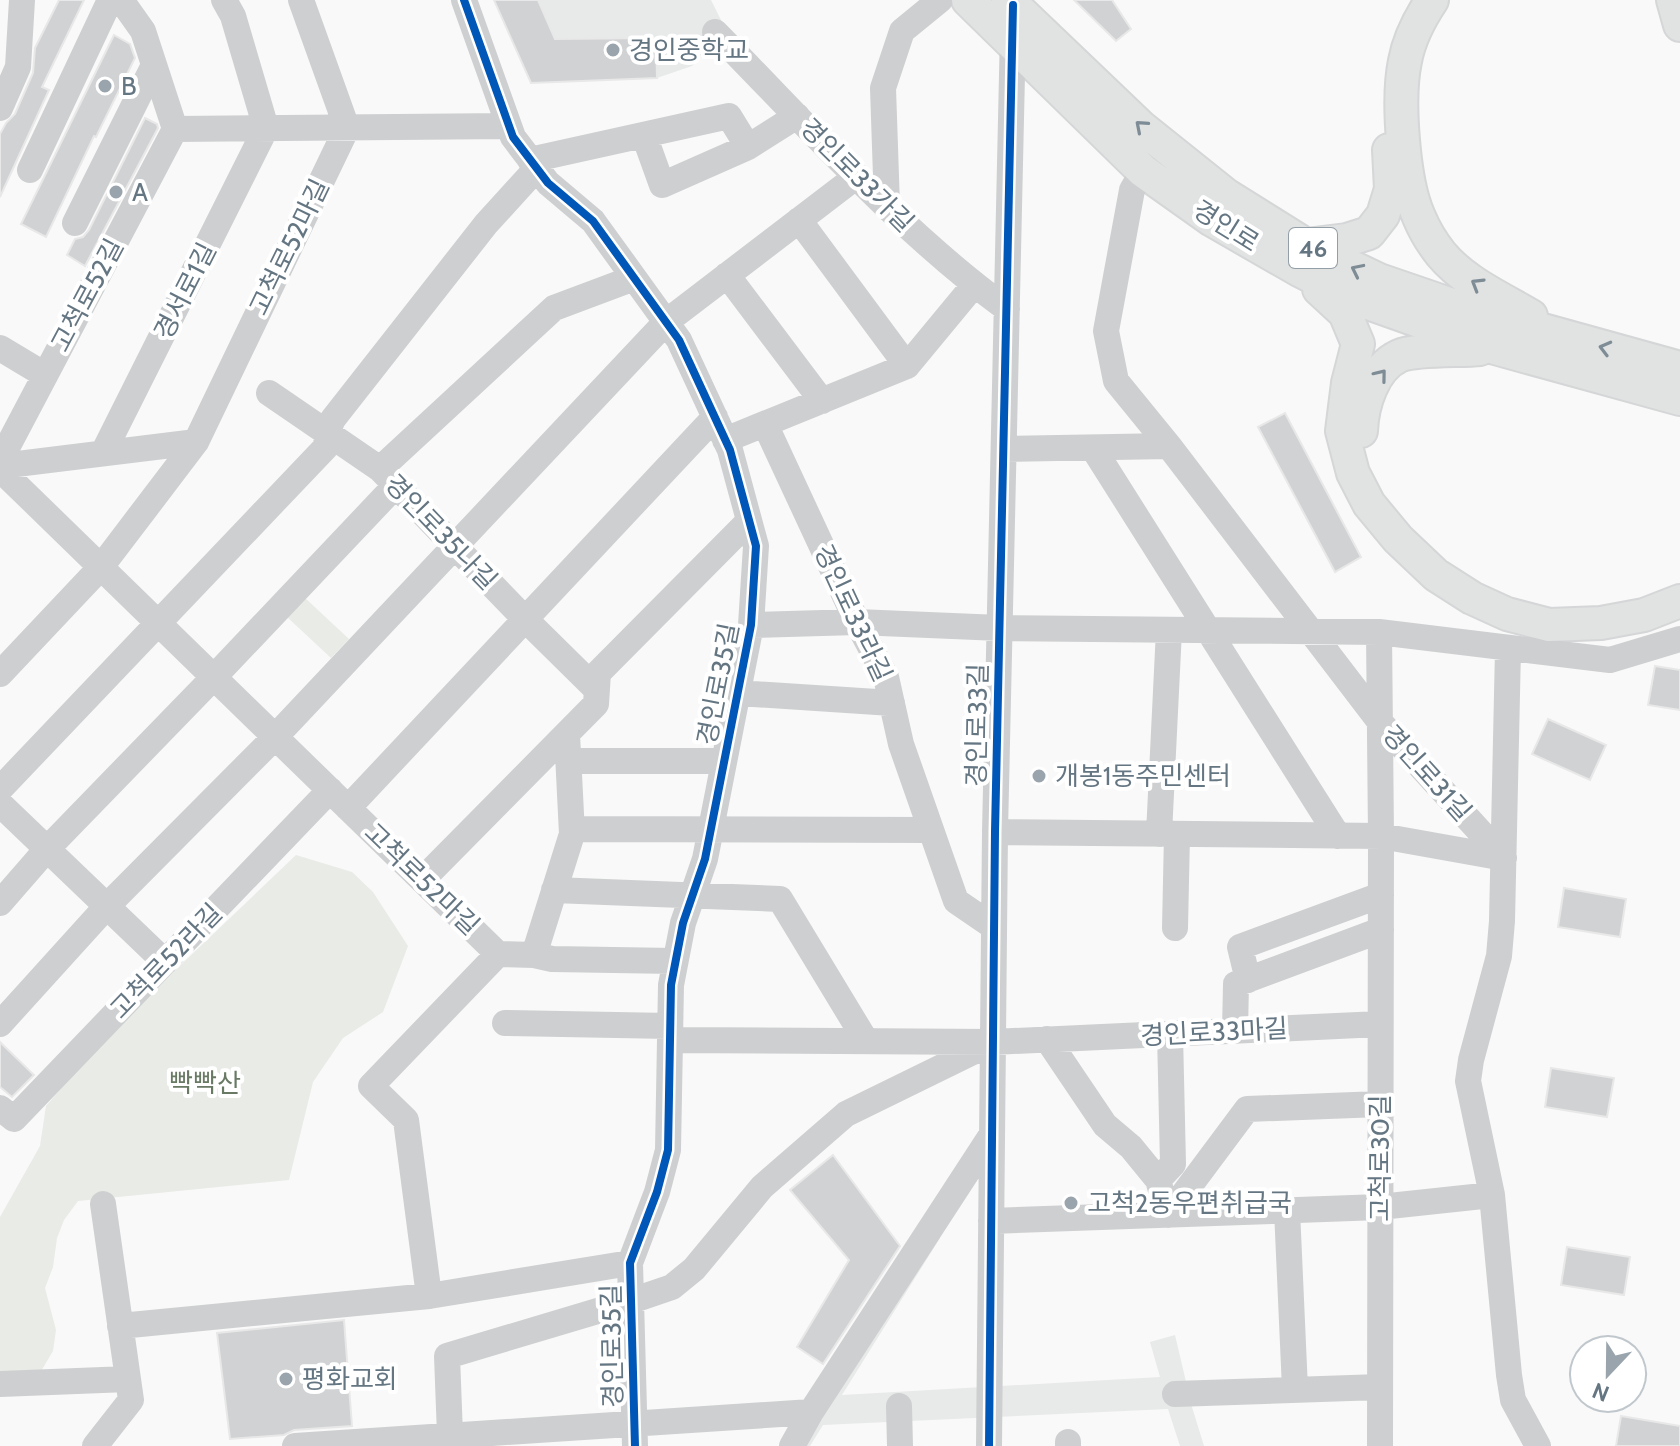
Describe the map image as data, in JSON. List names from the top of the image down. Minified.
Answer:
{"streets":{"main road":["경인로","46"],"street":["경인로33가길","고척로52마길","경서로1길","고척로52길","경인로35나길","경인로33라길","경인로35길","경인로33길","경인로31길","고척로52라길","경인로33마길","고척로30길"]},"crossings":[["경인로33가길","경인로33길"],["경인로","경인로33길"],["경인로","경인로31길"],["고척로52마길","고척로52길"],["고척로52마길","고척로52라길"],["경인로33라길","경인로35길"],["경인로33라길","경인로33길"],["경인로35길","경인로33길"],["경인로35길","경인로33마길"],["경인로33길","경인로33마길"],["경인로31길","고척로30길"],["경인로33마길","고척로30길"]],"parks":["빡빡산"],"places":["경인중학교","B","A","개봉1동주민센터","고척2동우편취급국","평화교회"],"north":"bottom"}
